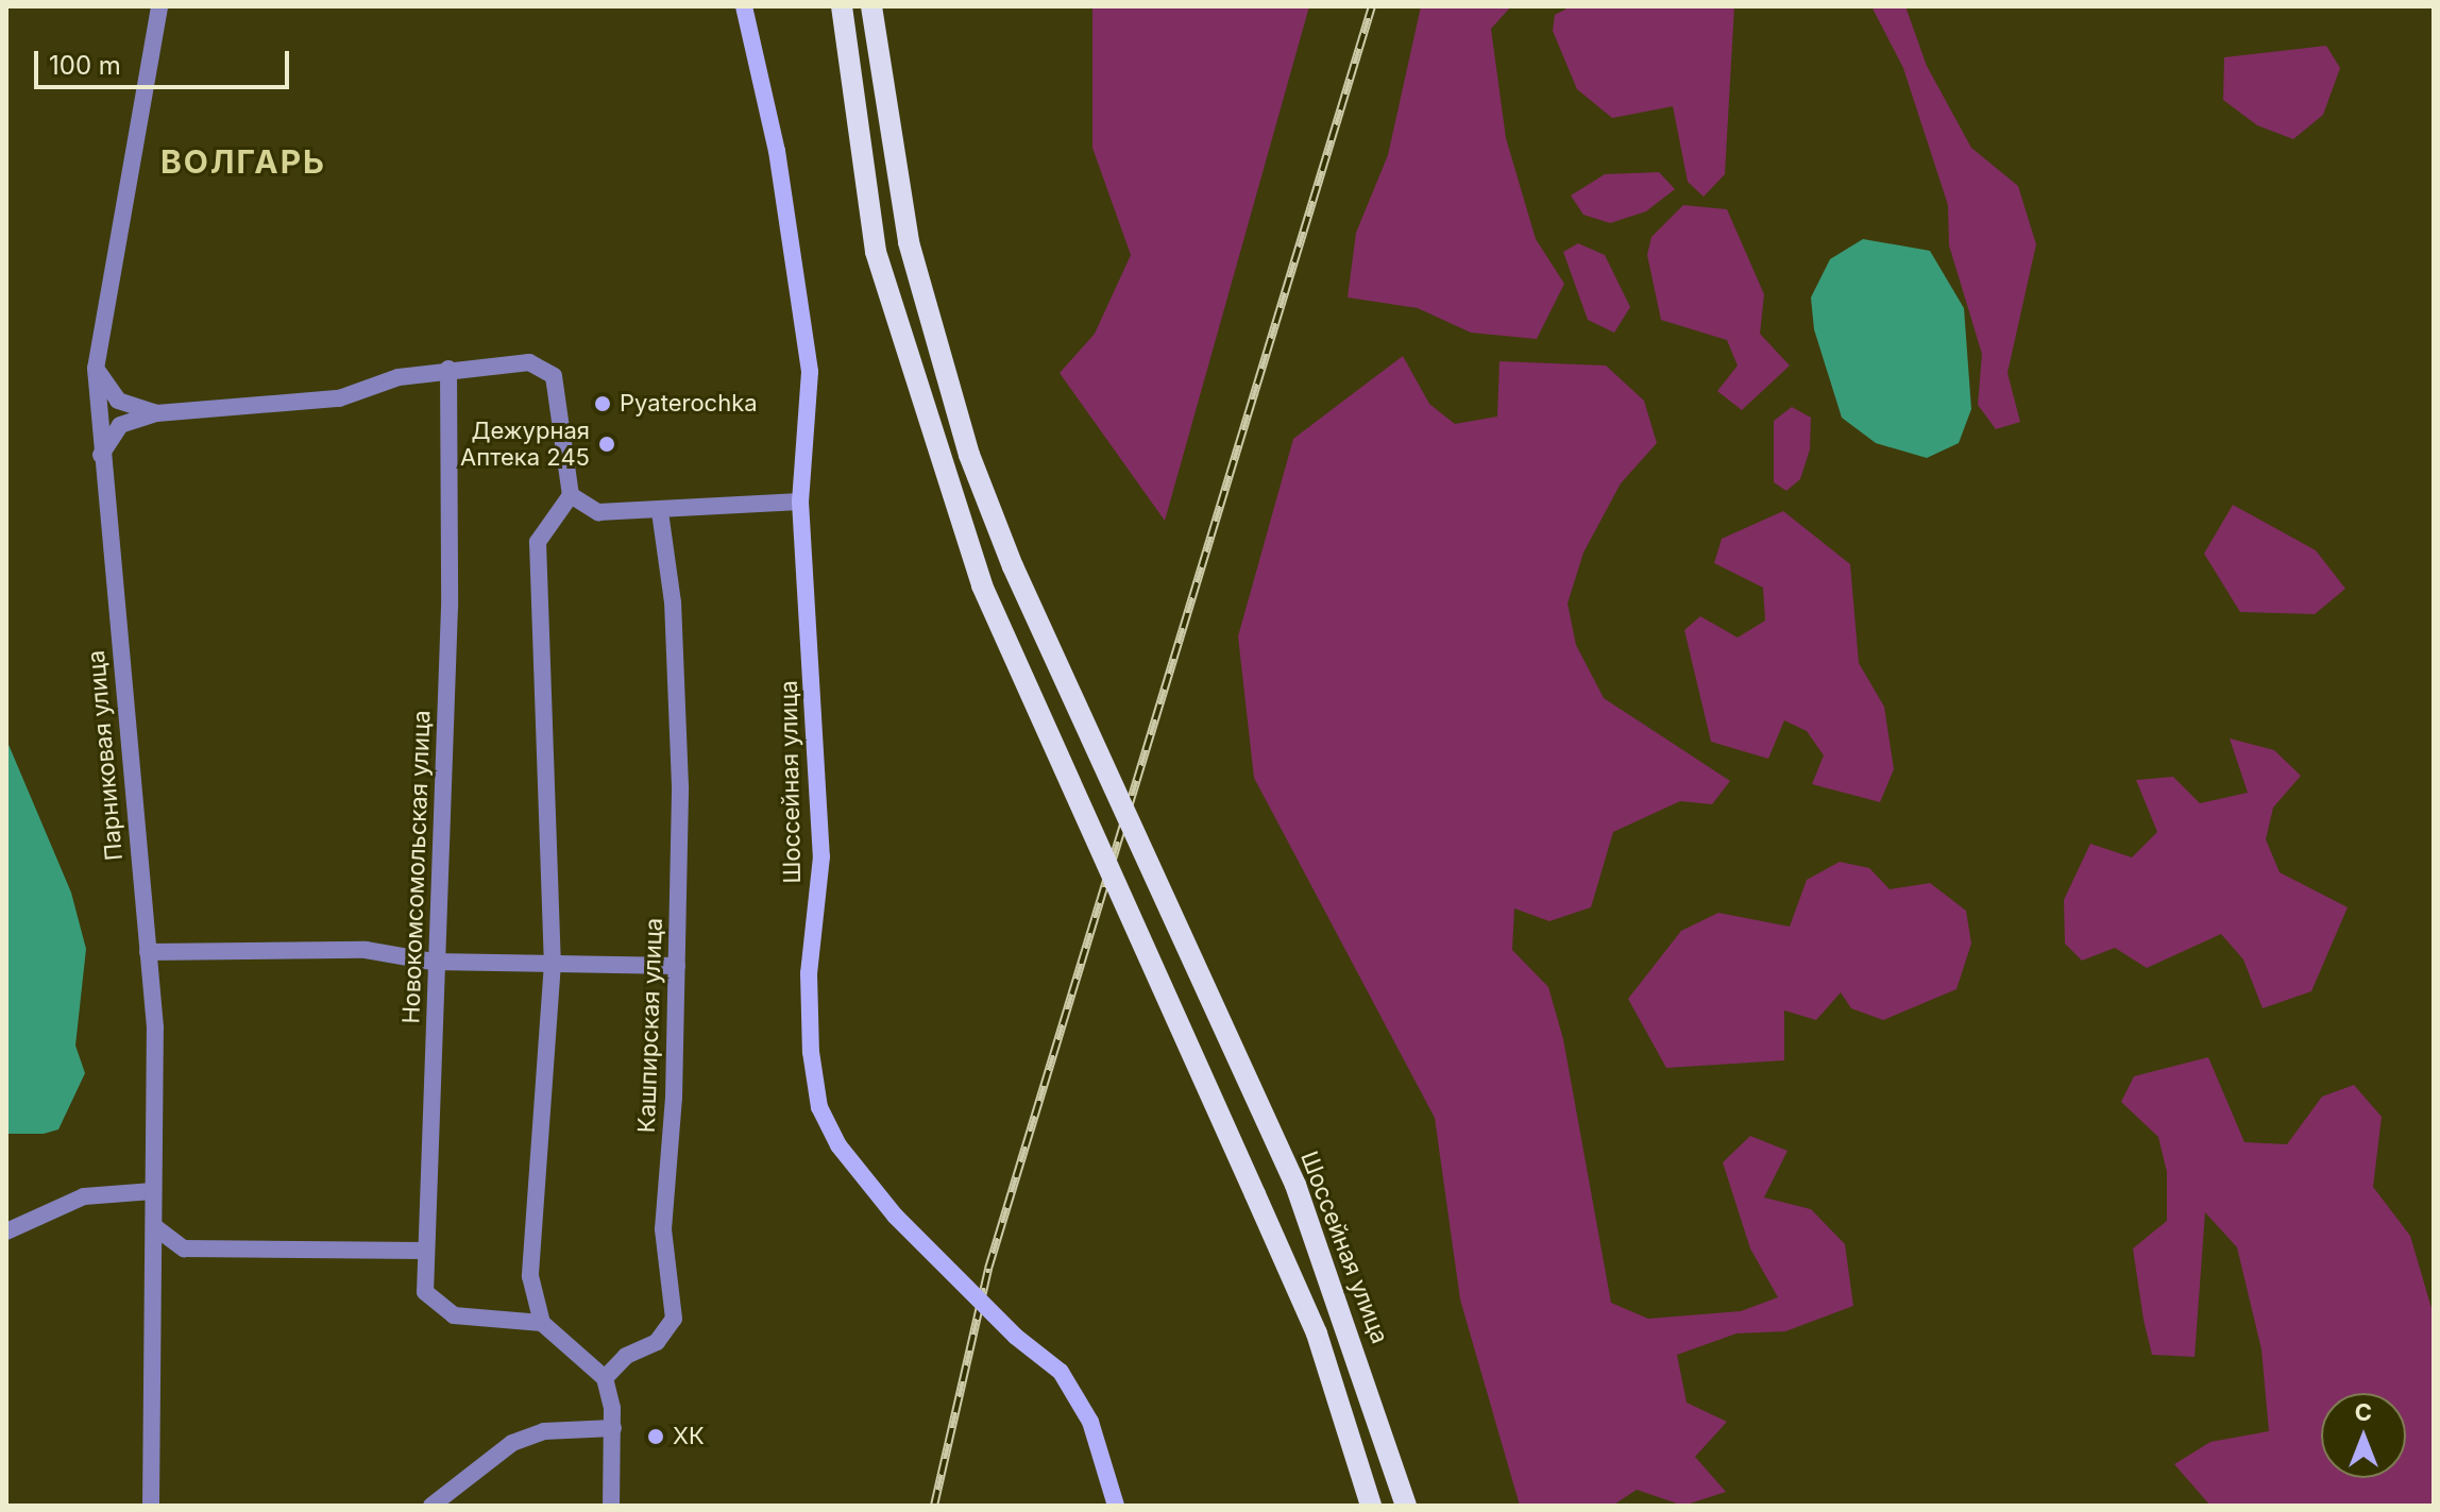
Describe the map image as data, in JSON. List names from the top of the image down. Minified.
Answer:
{"streets":{"main road":["Шоссейная улица"],"street":["Парниковая улица","Новокомсомольская улица","Кашпирская улица"]},"districts":["ВОЛГАРЬ"],"places":["Pyaterochka","Дежурная Аптека 245","ХК"],"scale_bar":"100 m","north":"top"}
